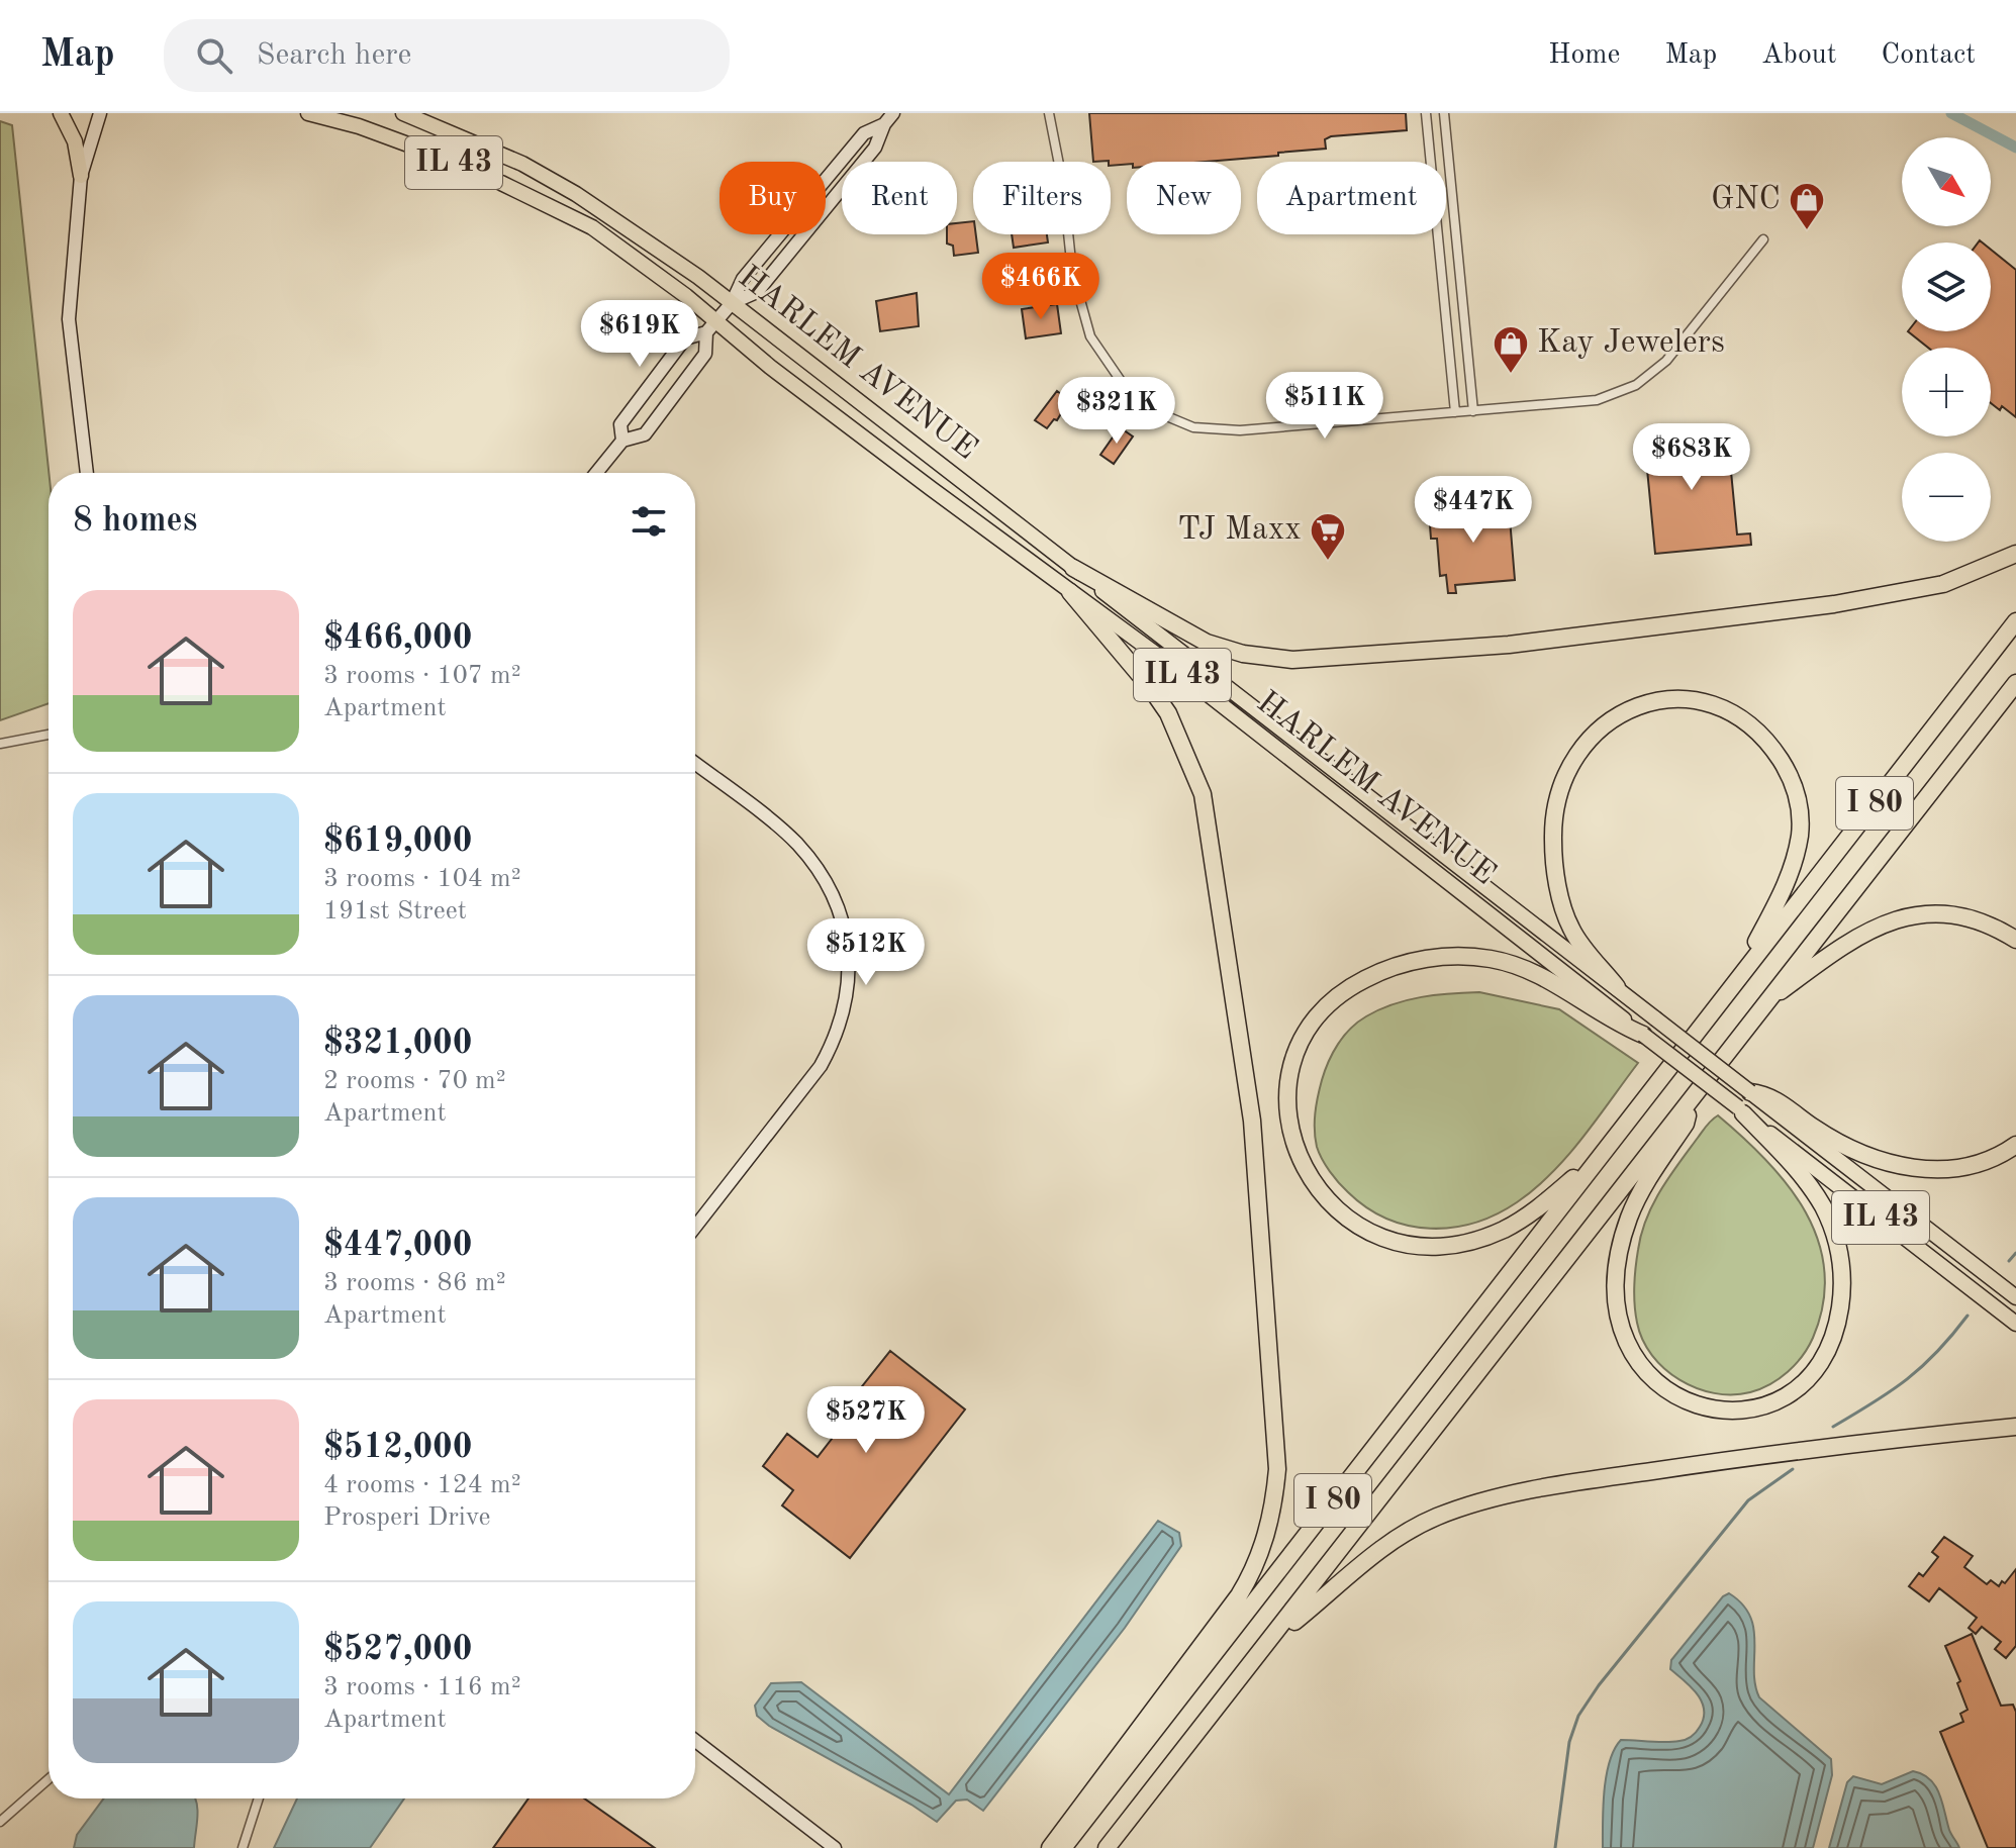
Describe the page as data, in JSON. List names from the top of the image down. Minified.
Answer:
{"streets":{"highway":["I 80"],"main road":["IL 43","HARLEM AVENUE"]},"places":{"shop":["GNC","Kay Jewelers"],"supermarket":["TJ Maxx"]},"north":"bottom right","page":{"header":"Map","search":"Search here","nav":["Home","Map","About","Contact"],"map_buttons":["+","−"],"chip":["Buy","Rent","Filters","New","Apartment"],"price":["$466K","$619K","$511K","$321K","$683K","$447K","$512K","$527K"],"heading":"8 homes","list":[{"name":"$466,000","note":"3 rooms · 107 m² · Apartment"},{"name":"$619,000","note":"3 rooms · 104 m² · 191st Street"},{"name":"$321,000","note":"2 rooms · 70 m² · Apartment"},{"name":"$447,000","note":"3 rooms · 86 m² · Apartment"},{"name":"$512,000","note":"4 rooms · 124 m² · Prosperi Drive"},{"name":"$527,000","note":"3 rooms · 116 m² · Apartment"}]}}
